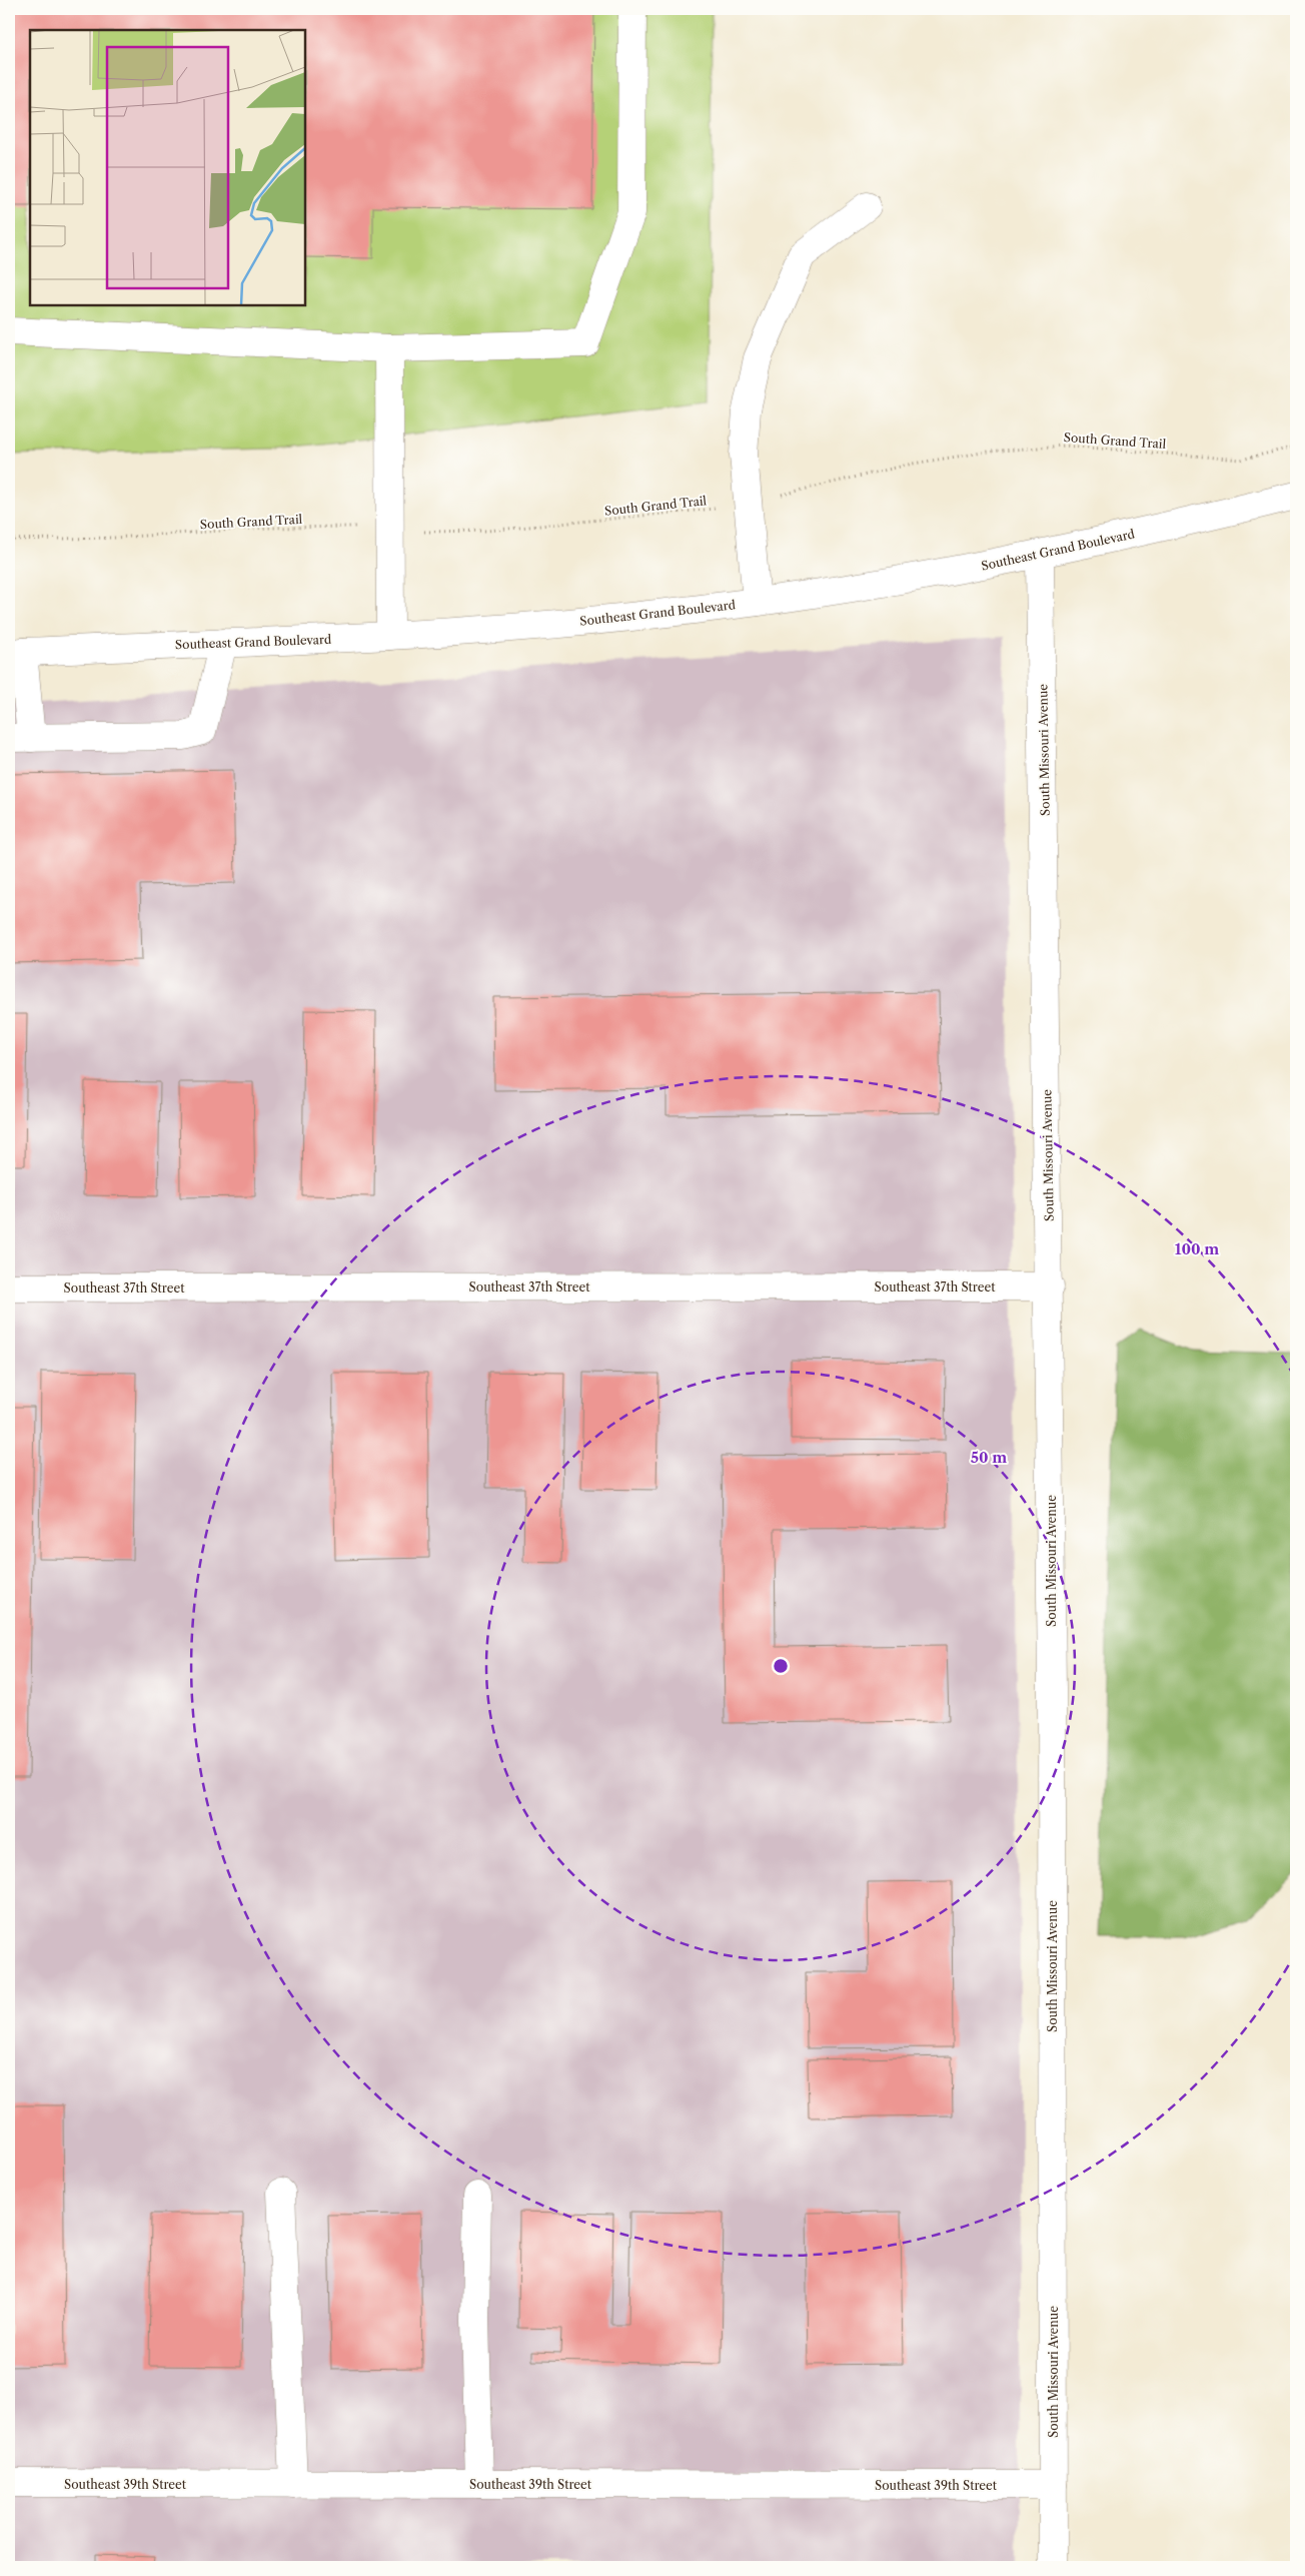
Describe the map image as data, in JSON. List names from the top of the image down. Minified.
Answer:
{"streets":{"street":["Southeast Grand Boulevard","South Missouri Avenue","Southeast 37th Street","Southeast 39th Street"],"path":["South Grand Trail"]},"crossings":[["Southeast Grand Boulevard","South Missouri Avenue"],["South Missouri Avenue","Southeast 37th Street"],["South Missouri Avenue","Southeast 39th Street"]],"rings":["100 m","50 m"]}
